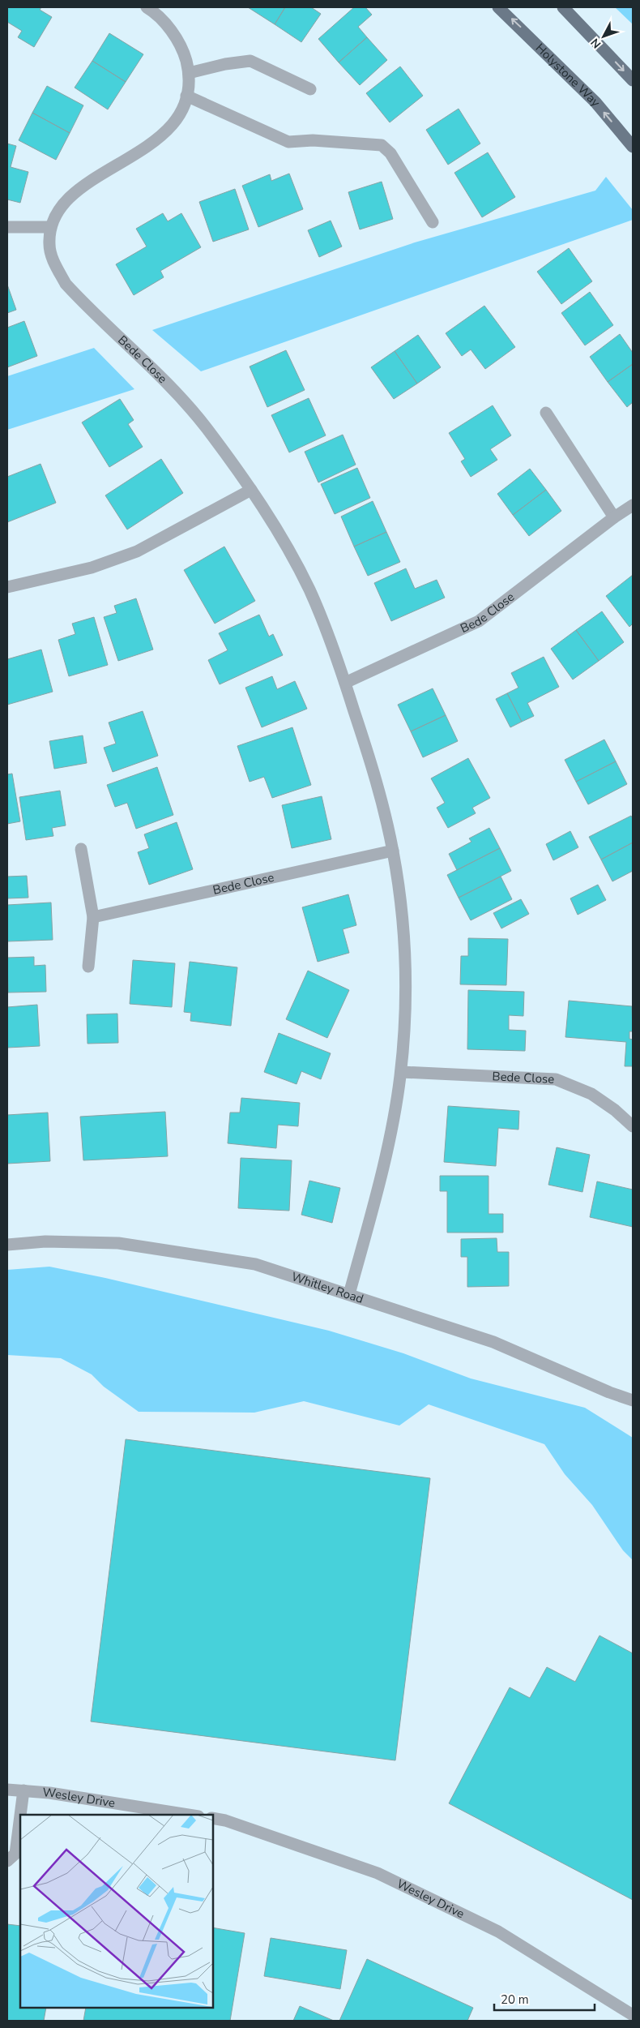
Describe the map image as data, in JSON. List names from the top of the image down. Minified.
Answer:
{"streets":{"main road":["Holystone Way"],"street":["Bede Close","Whitley Road","Wesley Drive"]},"crossings":[["Bede Close","Whitley Road"]],"scale_bar":"20 m","north":"bottom left"}
